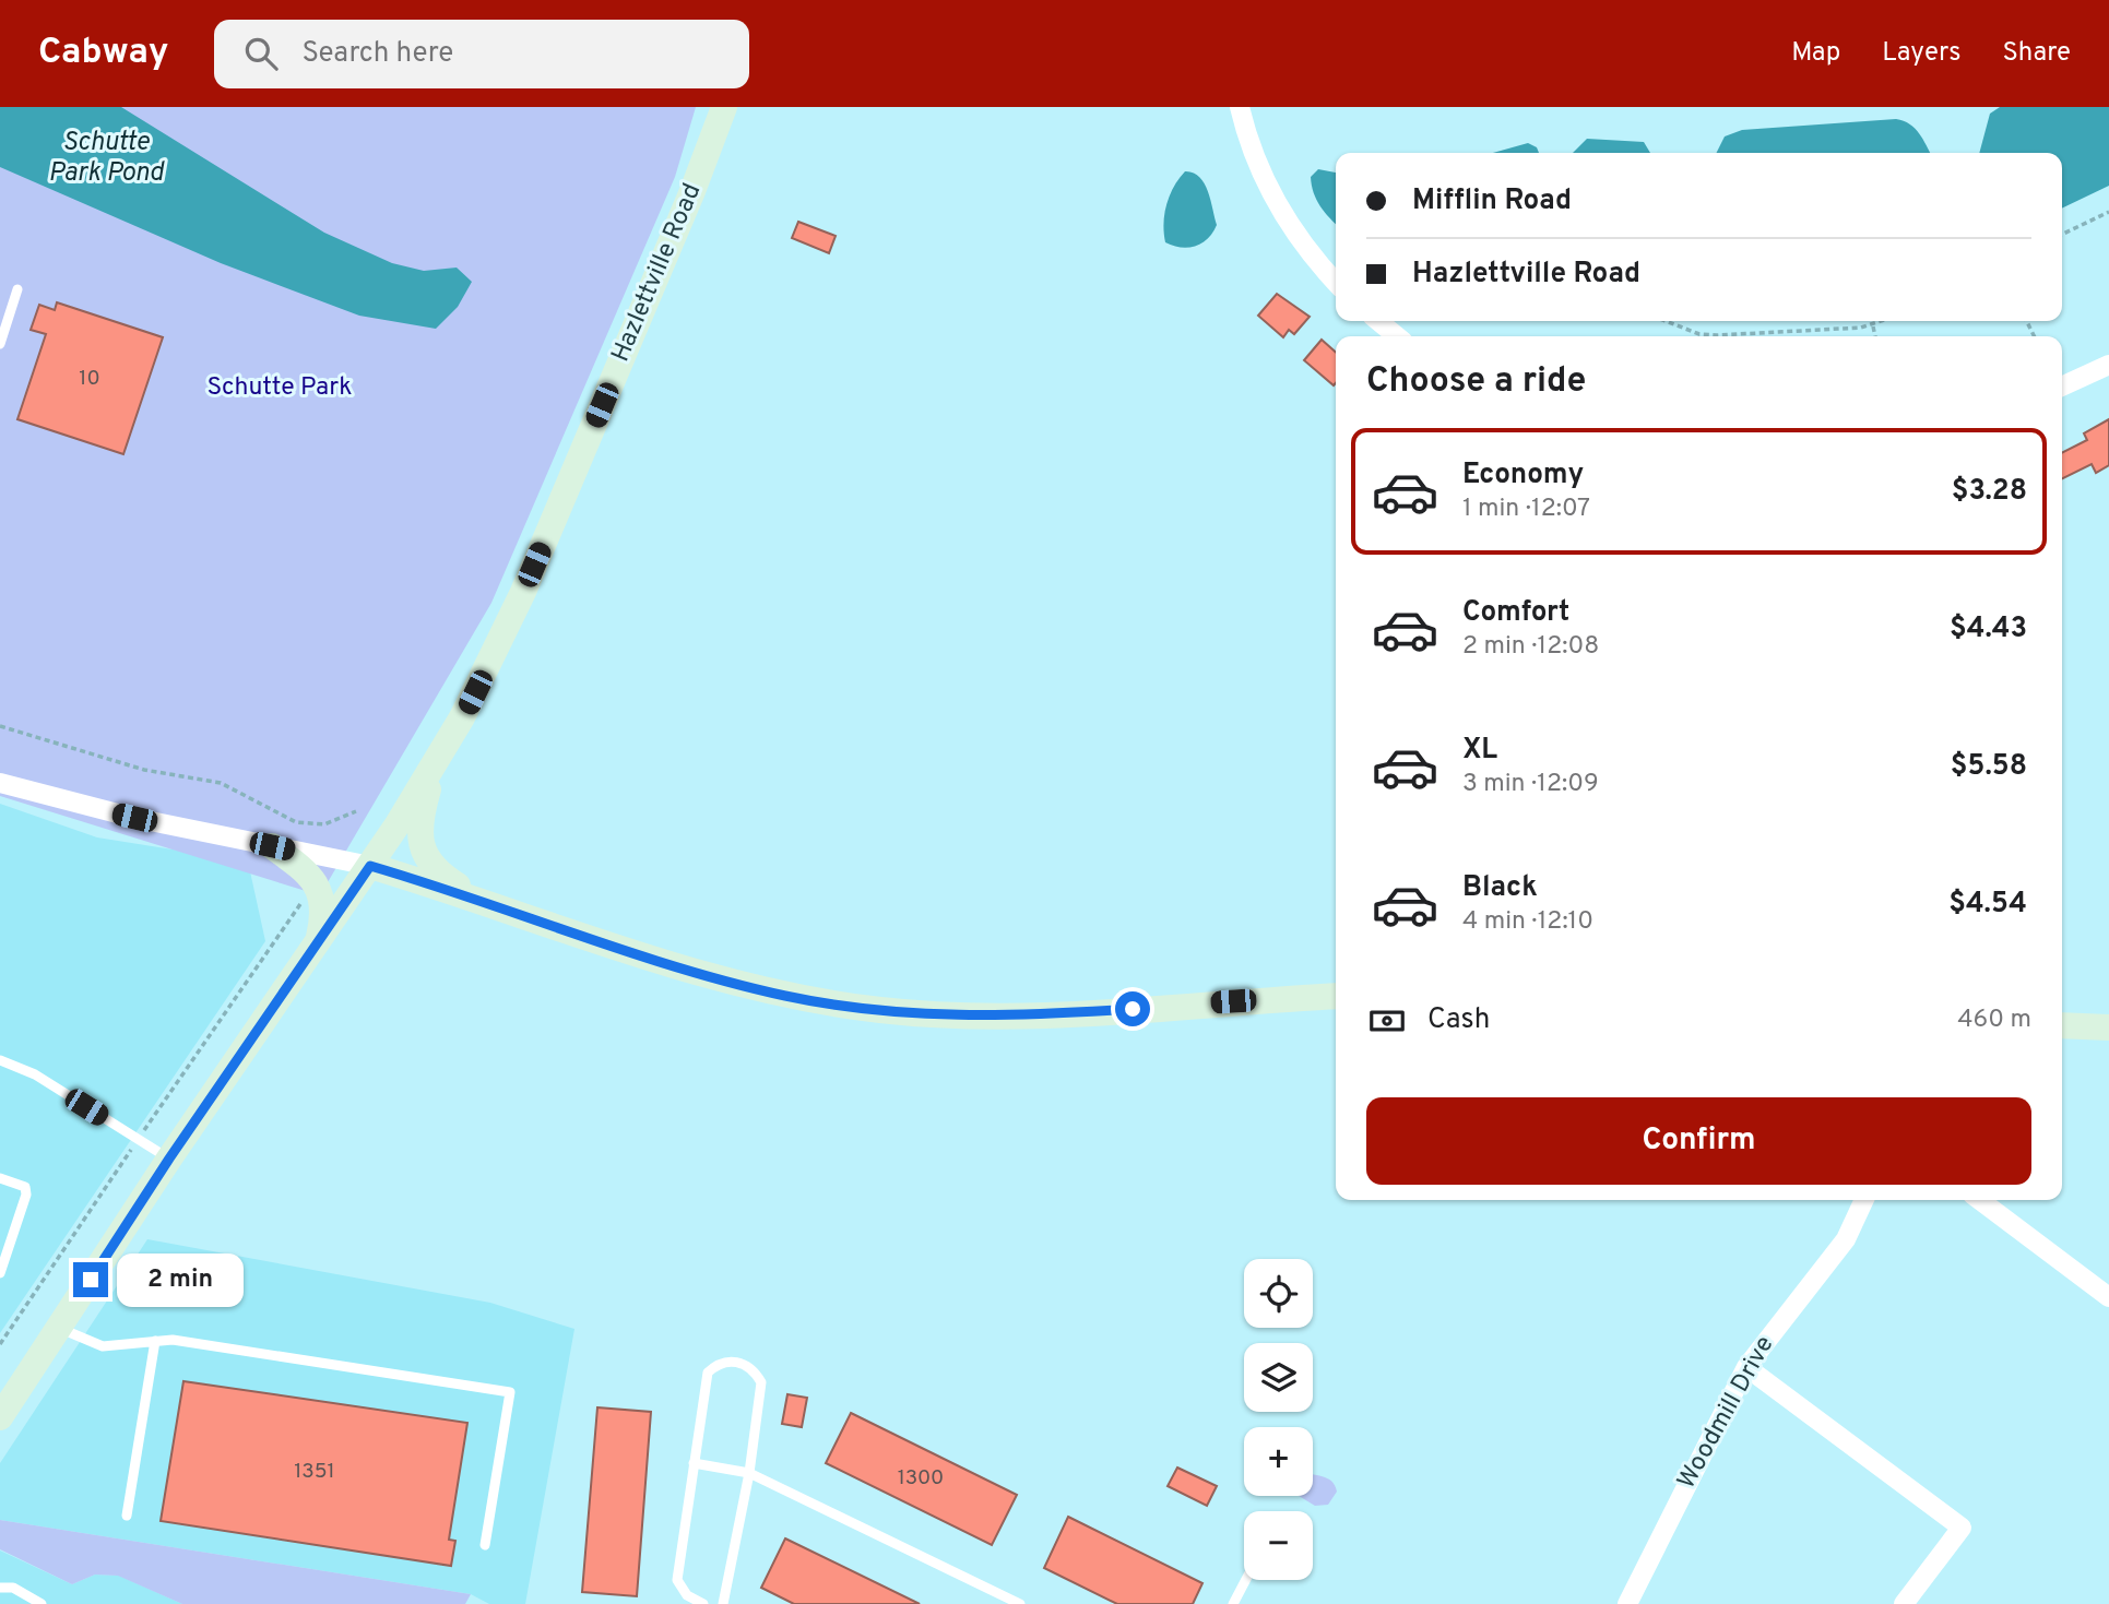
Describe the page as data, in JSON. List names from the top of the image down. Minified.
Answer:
{"streets":{"main road":["Hazlettville Road"],"street":["Woodmill Drive"]},"water":["Schutte Park Pond"],"parks":["Schutte Park"],"house_numbers":["10","1351","1300"],"page":{"header":"Cabway","search":"Search here","nav":["Map","Layers","Share"],"banner":["Mifflin Road","Hazlettville Road"],"heading":"Choose a ride","list":[{"name":"Economy","note":"1 min · 12:07","value":"$3.28"},{"name":"Comfort","note":"2 min · 12:08","value":"$4.43"},{"name":"XL","note":"3 min · 12:09","value":"$5.58"},{"name":"Black","note":"4 min · 12:10","value":"$4.54"}],"pay":["Cash","460 m"],"buttons":"Confirm","bubble":"2 min","map_buttons":["+","−"]}}
